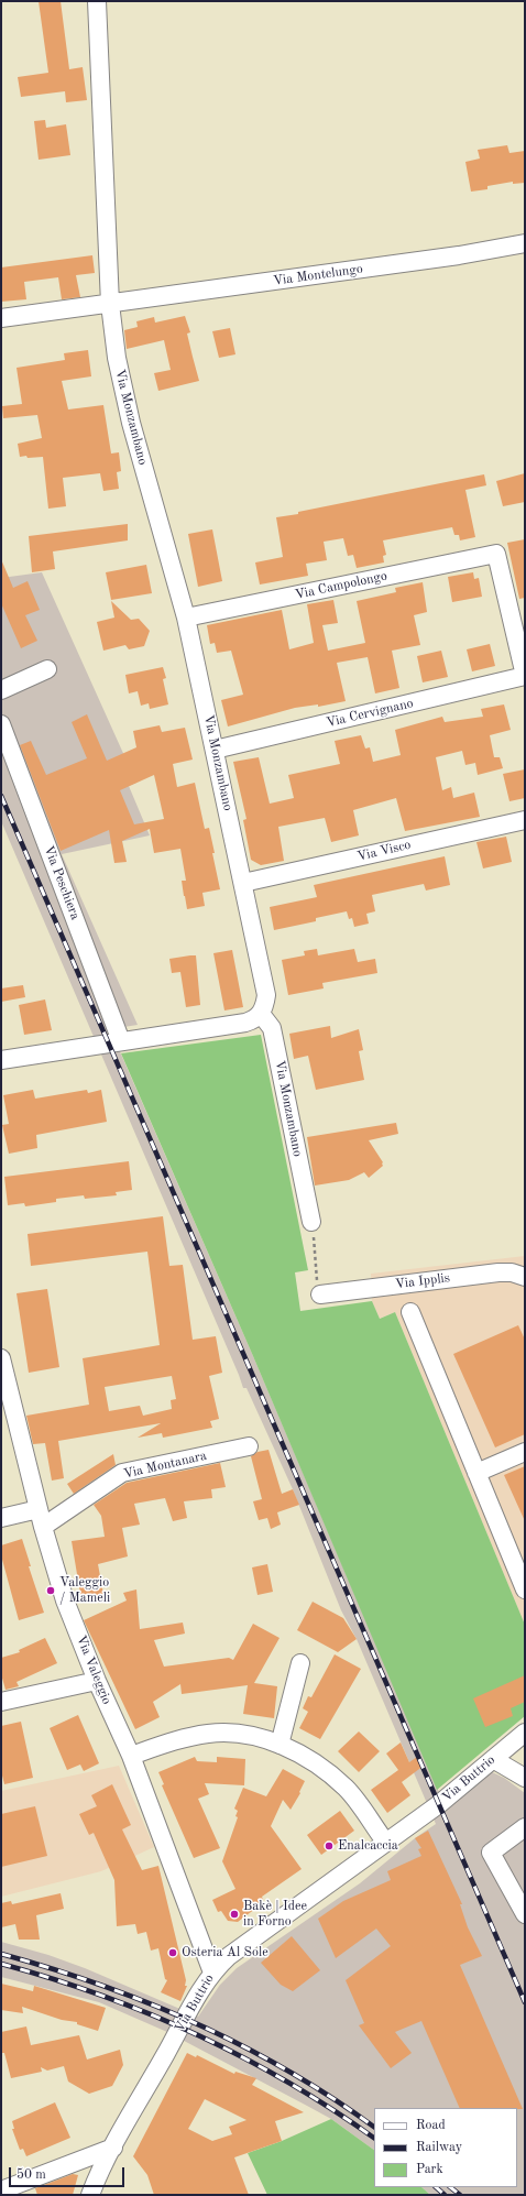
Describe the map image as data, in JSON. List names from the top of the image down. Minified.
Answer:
{"streets":{"street":["Via Montelungo","Via Monzambano","Via Campolongo","Via Cervignano","Via Visco","Via Peschiera","Via Ipplis","Via Montanara","Via Valeggio","Via Buttrio"]},"crossings":[["Via Montelungo","Via Monzambano"],["Via Monzambano","Via Campolongo"],["Via Monzambano","Via Cervignano"],["Via Monzambano","Via Visco"],["Via Campolongo","Via Cervignano"],["Via Montanara","Via Valeggio"],["Via Valeggio","Via Buttrio"]],"places":["Valeggio / Mameli","Enalcaccia","Bakè | Idee in Forno","Osteria Al Sole"],"legend":["Road","Railway","Park"],"scale_bar":"50 m"}
